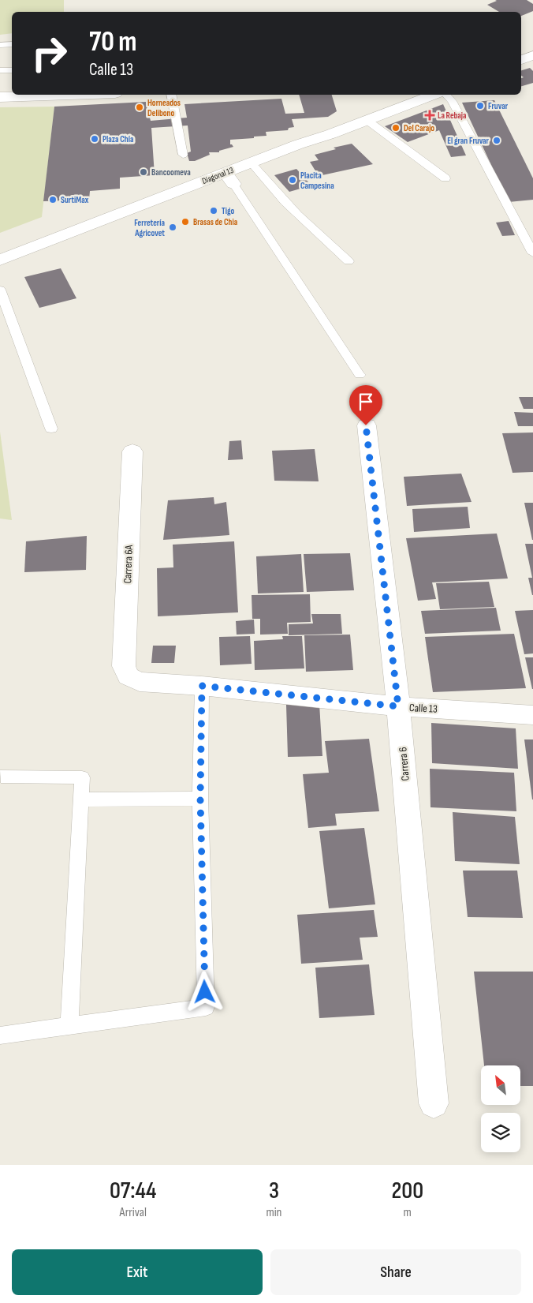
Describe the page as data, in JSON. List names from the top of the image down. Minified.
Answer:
{"streets":{"street":["Diagonal 13","Carrera 6A","Calle 13","Carrera 6"]},"crossings":[["Carrera 6A","Calle 13"],["Calle 13","Carrera 6"]],"places":{"other":["Fruvar","Horneados Delibono","Del Carajo","Plaza Chía","El gran Fruvar","Bancoomeva","Placita Campesina","SurtiMax","Tigo","Brasas de Chia","Ferretería Agricovet"],"health":["La Rebaja"]},"north":"top left","page":{"turn":["70 m","Calle 13"],"eta":["07:44","Arrival","3","min","200","m"],"buttons":["Exit","Share"]}}
